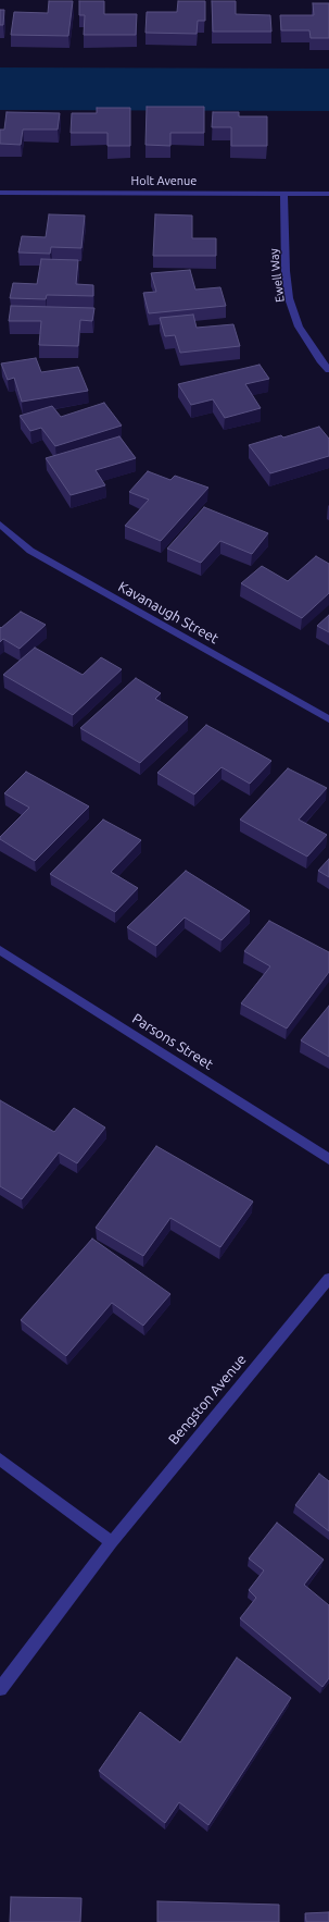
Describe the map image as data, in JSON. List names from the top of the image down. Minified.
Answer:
{"streets":{"street":["Holt Avenue","Ewell Way","Kavanaugh Street","Parsons Street","Bengston Avenue"]},"crossings":[["Holt Avenue","Ewell Way"]]}
